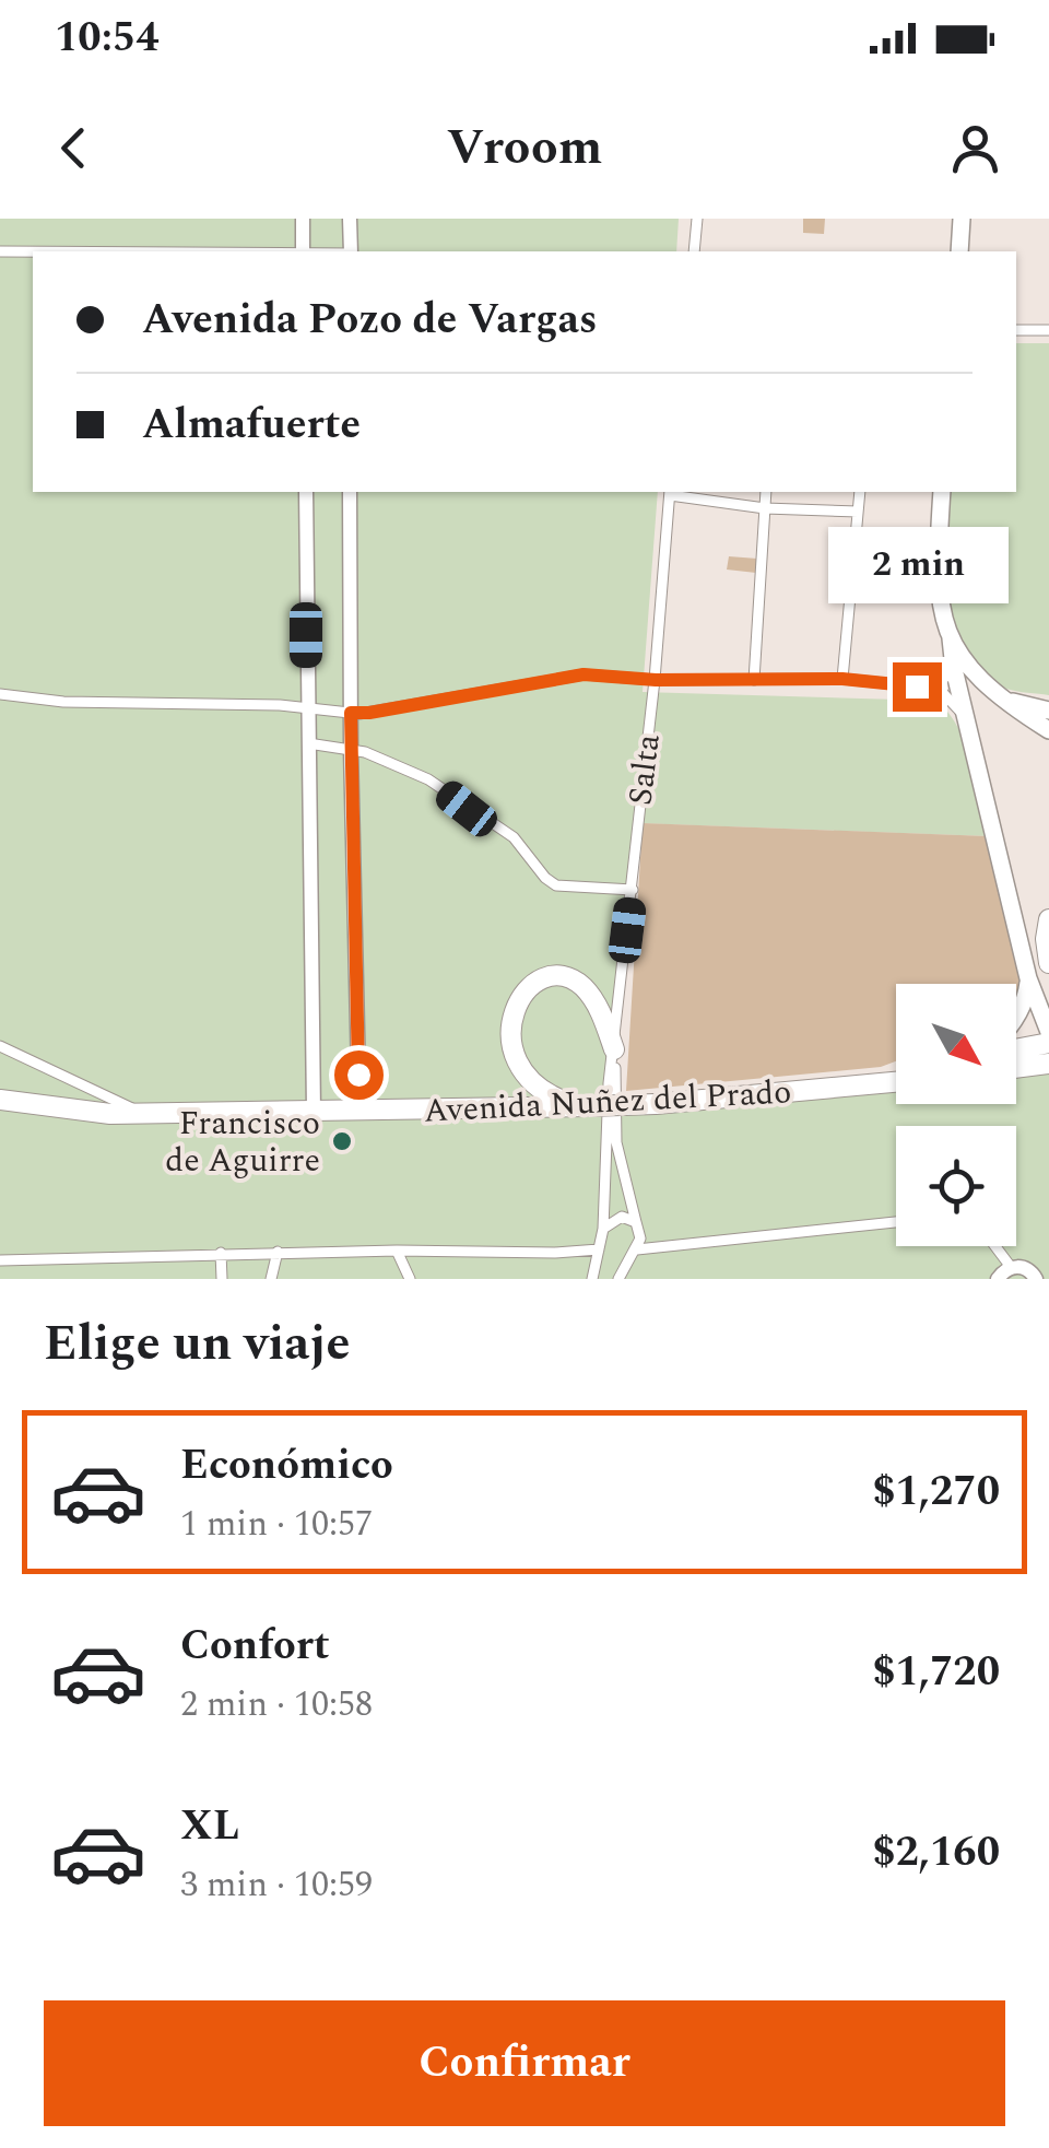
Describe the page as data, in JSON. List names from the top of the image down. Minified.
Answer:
{"streets":{"highway":["Avenida Nuñez del Prado"],"street":["Salta"]},"places":["Francisco de Aguirre"],"north":"bottom right","page":{"status":"10:54","header":"Vroom","banner":["Avenida Pozo de Vargas","Almafuerte"],"bubble":"2 min","heading":"Elige un viaje","list":[{"name":"Económico","note":"1 min · 10:57","value":"$1,270"},{"name":"Confort","note":"2 min · 10:58","value":"$1,720"},{"name":"XL","note":"3 min · 10:59","value":"$2,160"}],"buttons":"Confirmar"}}
